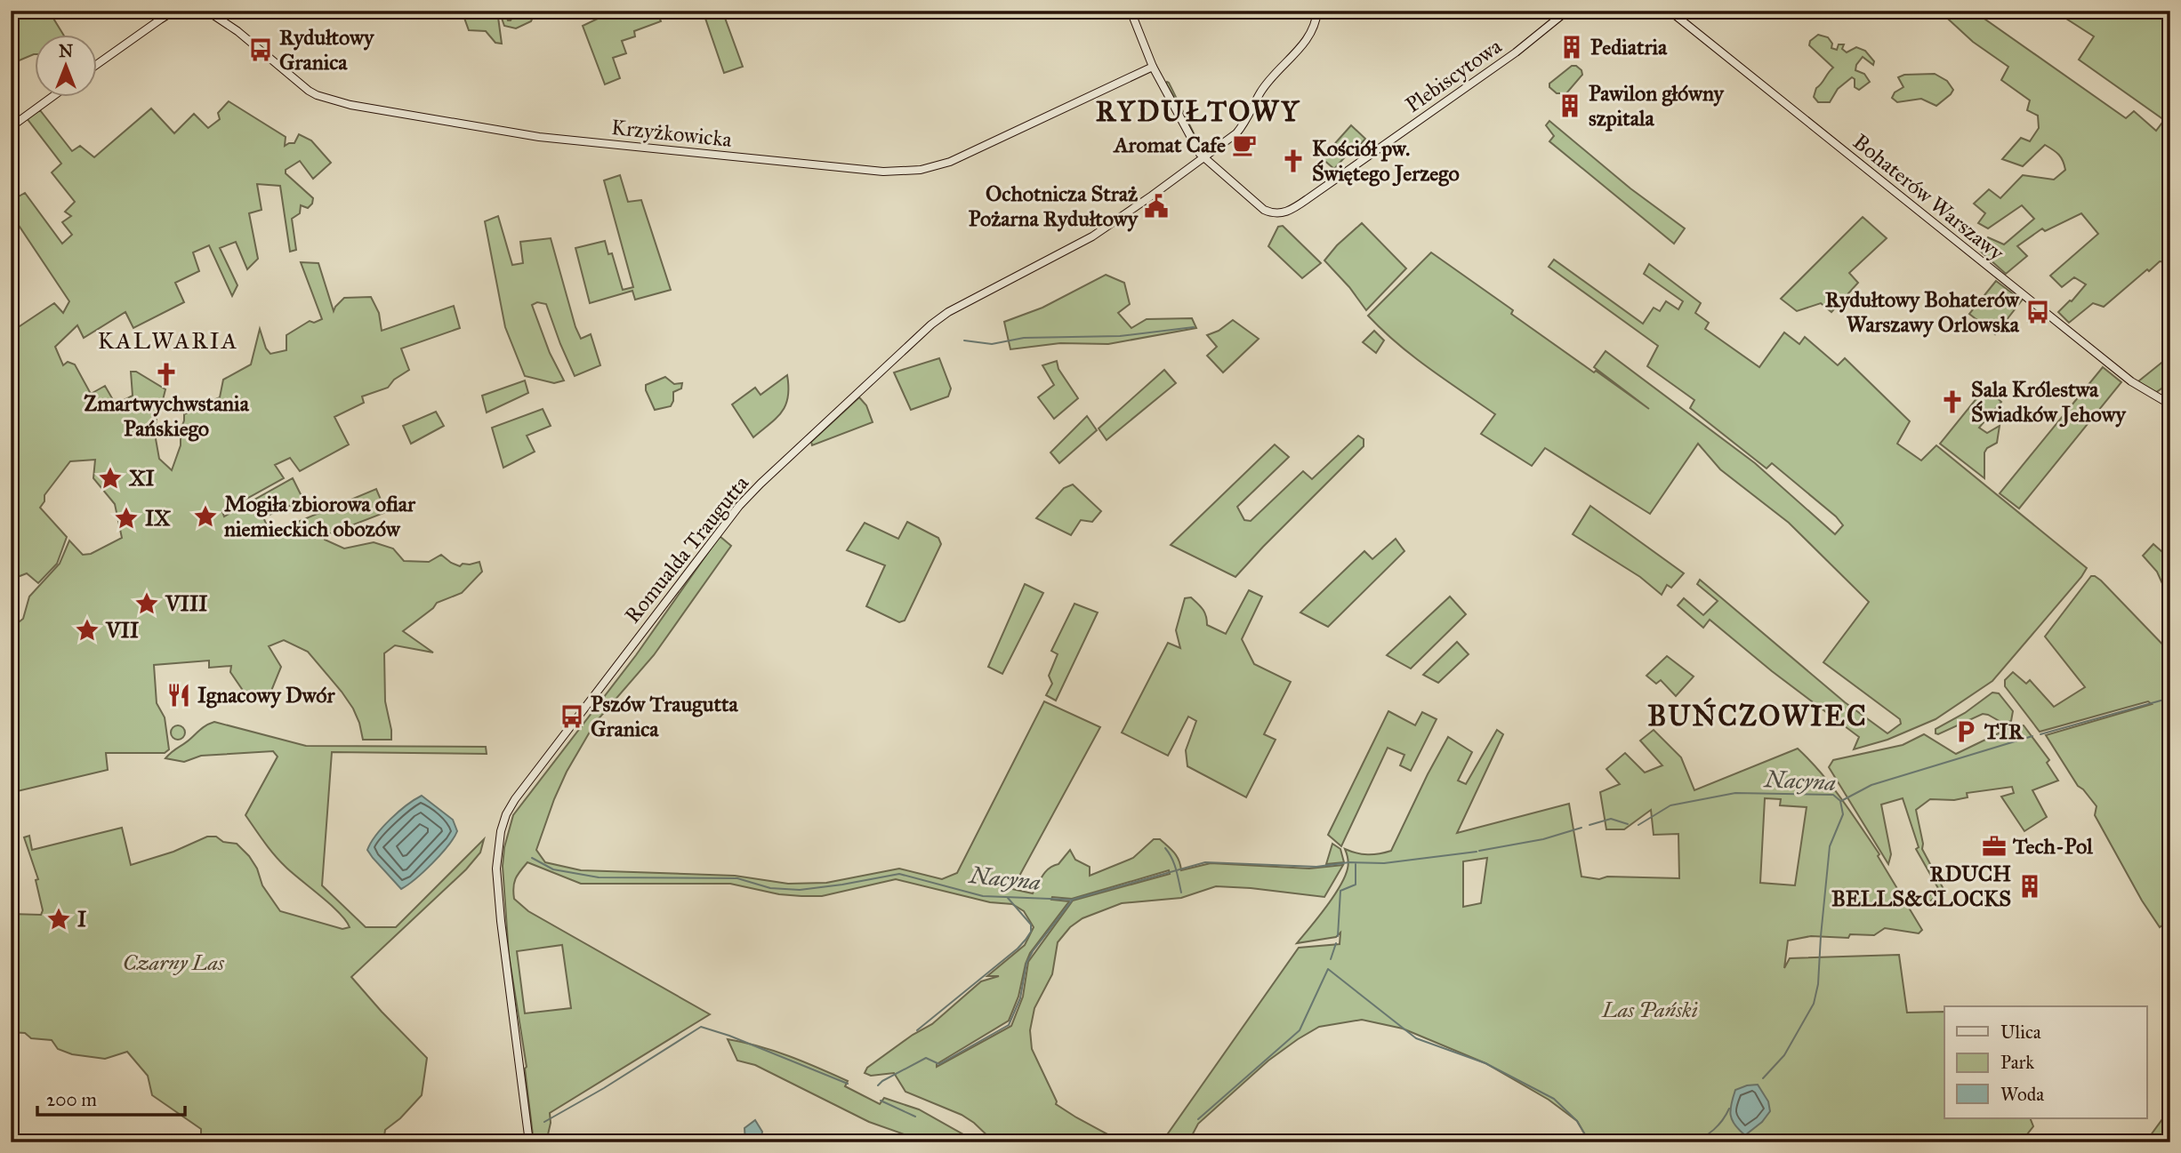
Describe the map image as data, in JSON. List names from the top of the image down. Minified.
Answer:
{"streets":{"street":["Plebiscytowa","Krzyżkowicka","Bohaterów Warszawy","Romualda Traugutta"]},"crossings":[["Plebiscytowa","Krzyżkowicka"],["Plebiscytowa","Romualda Traugutta"]],"districts":["RYDUŁTOWY","KALWARIA","BUŃCZOWIEC"],"water":["Nacyna"],"parks":["Czarny Las","Las Pański"],"places":{"building":["Pediatria","Pawilon główny szpitala","RDUCH BELLS&CLOCKS"],"bus stop":["Rydułtowy Granica","Rydułtowy Bohaterów Warszawy Orlowska","Pszów Traugutta Granica"],"cafe":["Aromat Cafe"],"church":["Kościół pw. Świętego Jerzego","Zmartwychwstania Pańskiego","Sala Królestwa Świadków Jehowy"],"public building":["Ochotnicza Straż Pożarna Rydułtowy"],"place":["XI","Mogiła zbiorowa ofiar niemieckich obozów","IX","VIII","VII","I"],"restaurant":["Ignacowy Dwór"],"parking":["TIR"],"office":["Tech-Pol"]},"legend":["Ulica","Park","Woda"],"scale_bar":"200 m","north":"top"}
